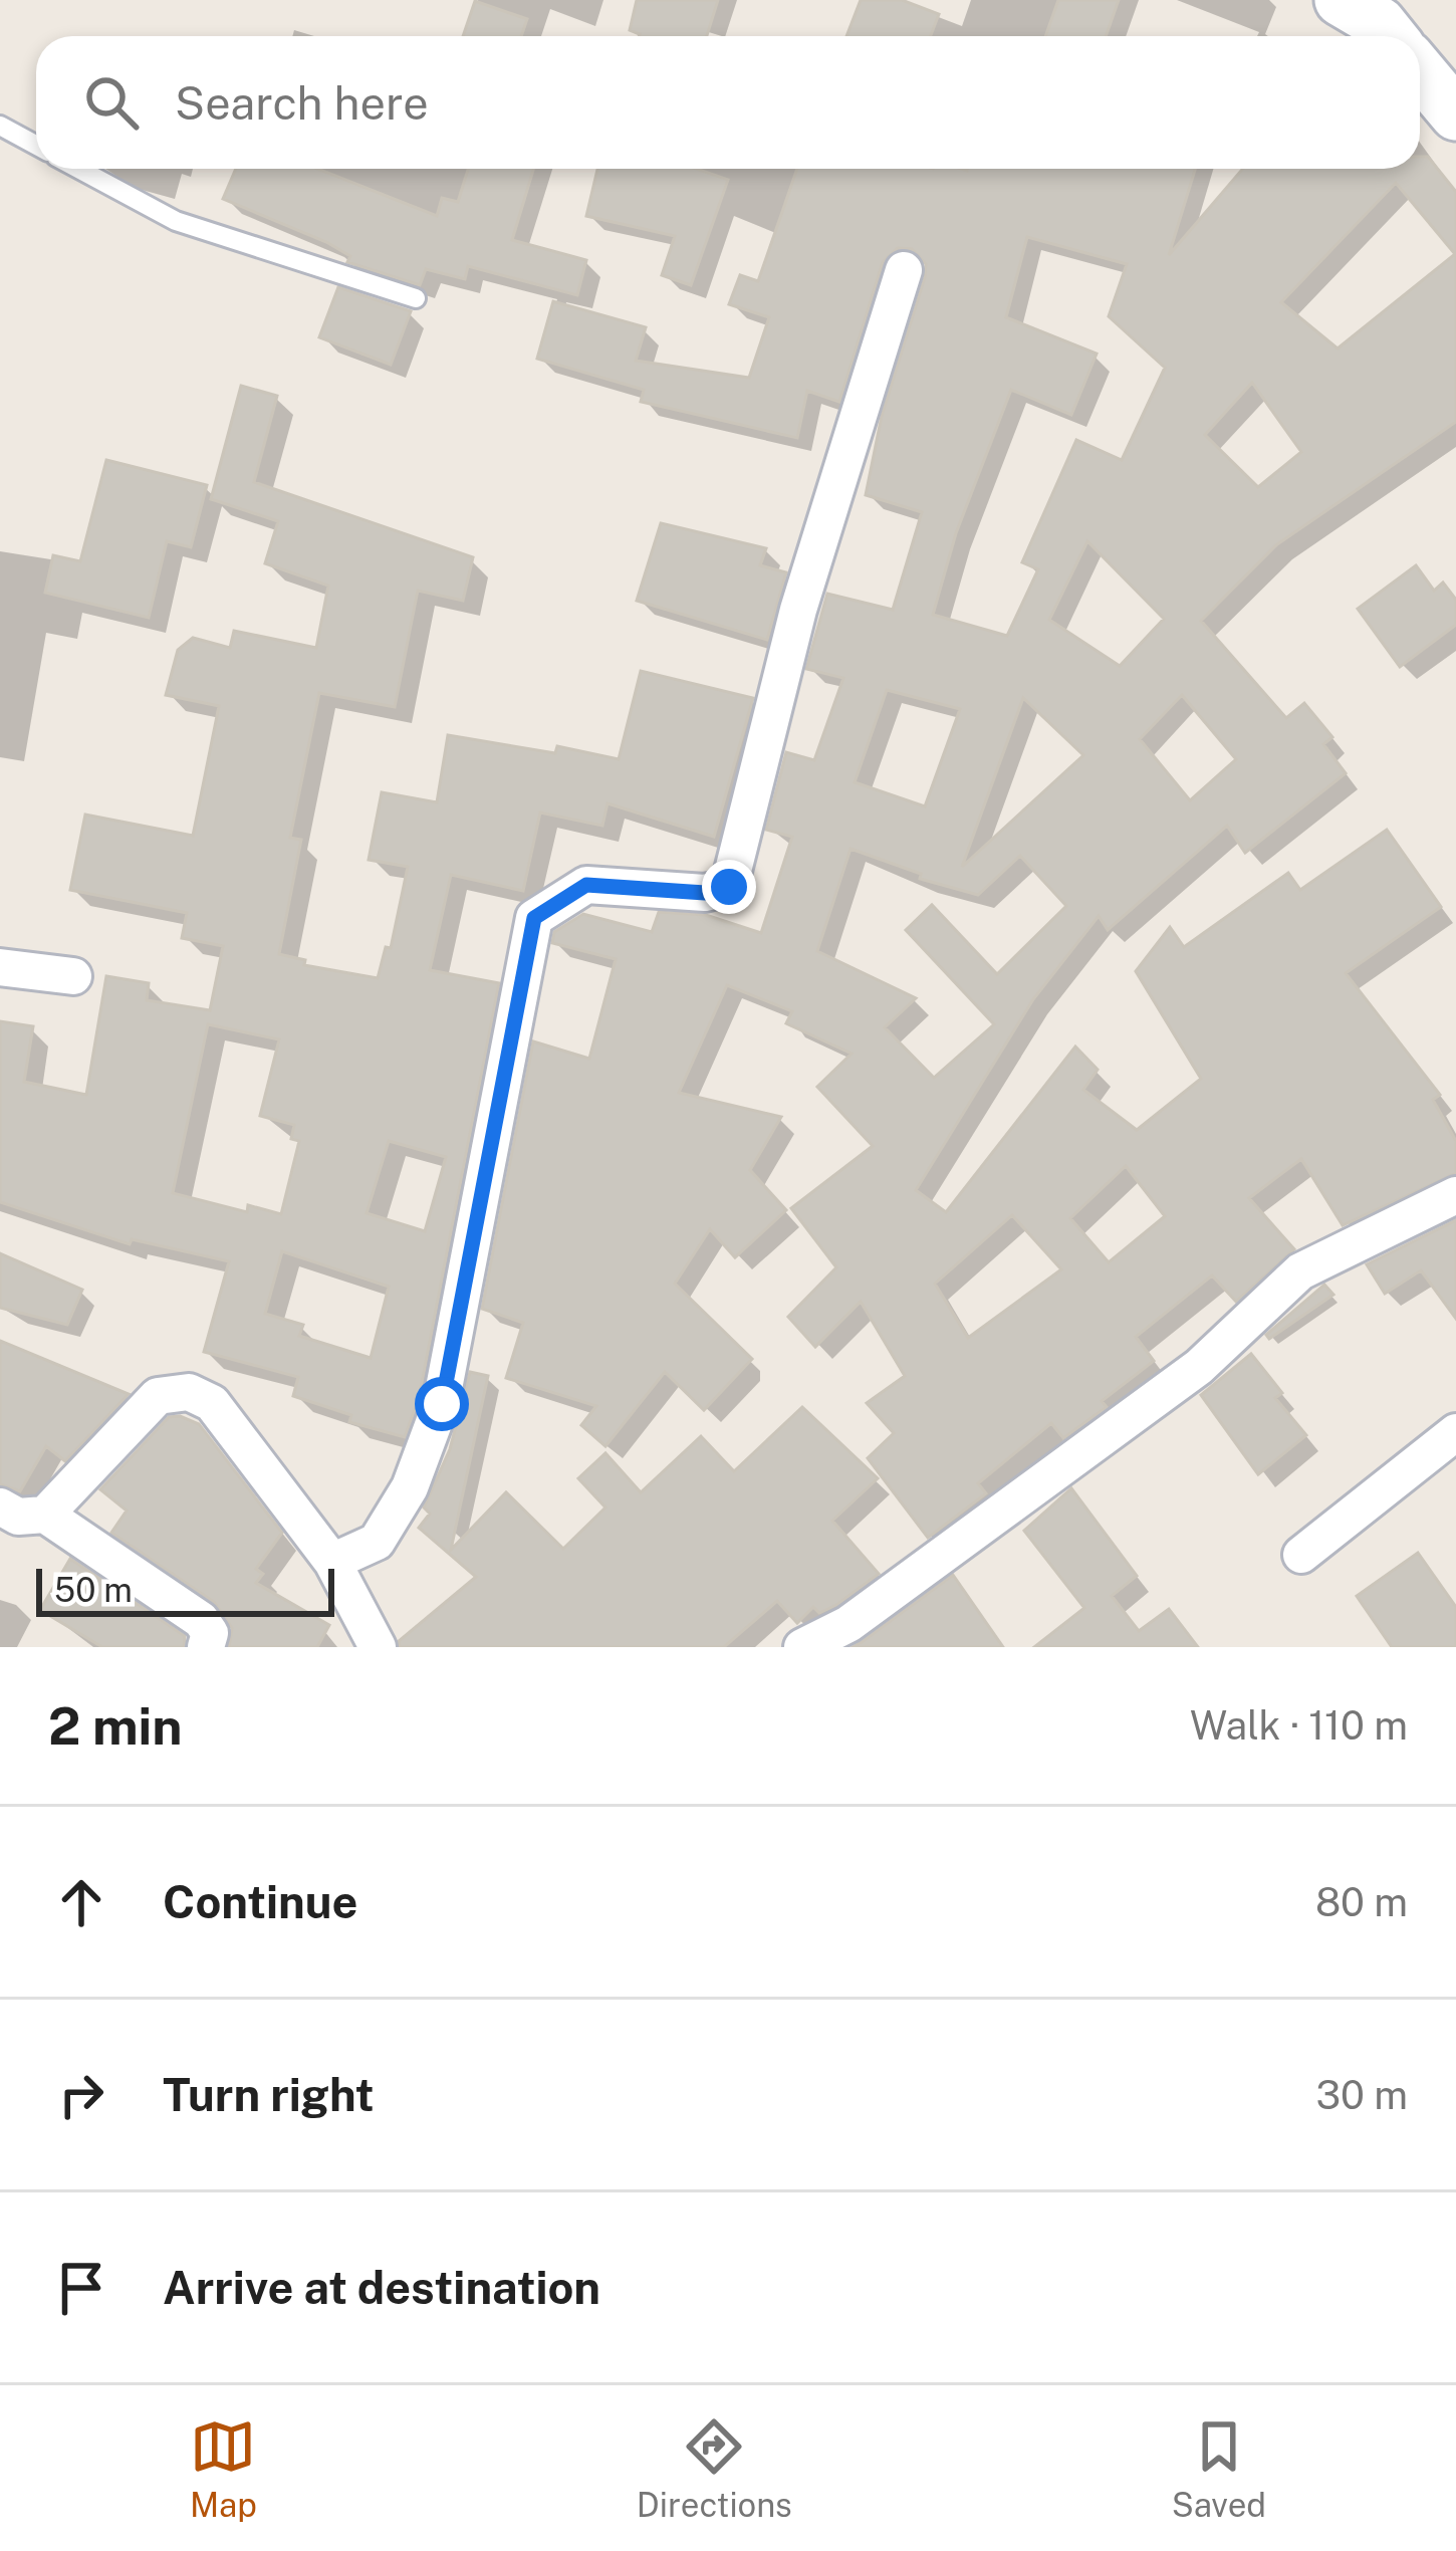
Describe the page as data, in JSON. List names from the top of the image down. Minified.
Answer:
{"scale_bar":"50 m","page":{"search":"Search here","scale":"50 m","heading":["2 min","Walk · 110 m"],"list":[["Continue","80 m"],["Turn right","30 m"],"Arrive at destination"],"nav":["Map","Directions","Saved"]}}
